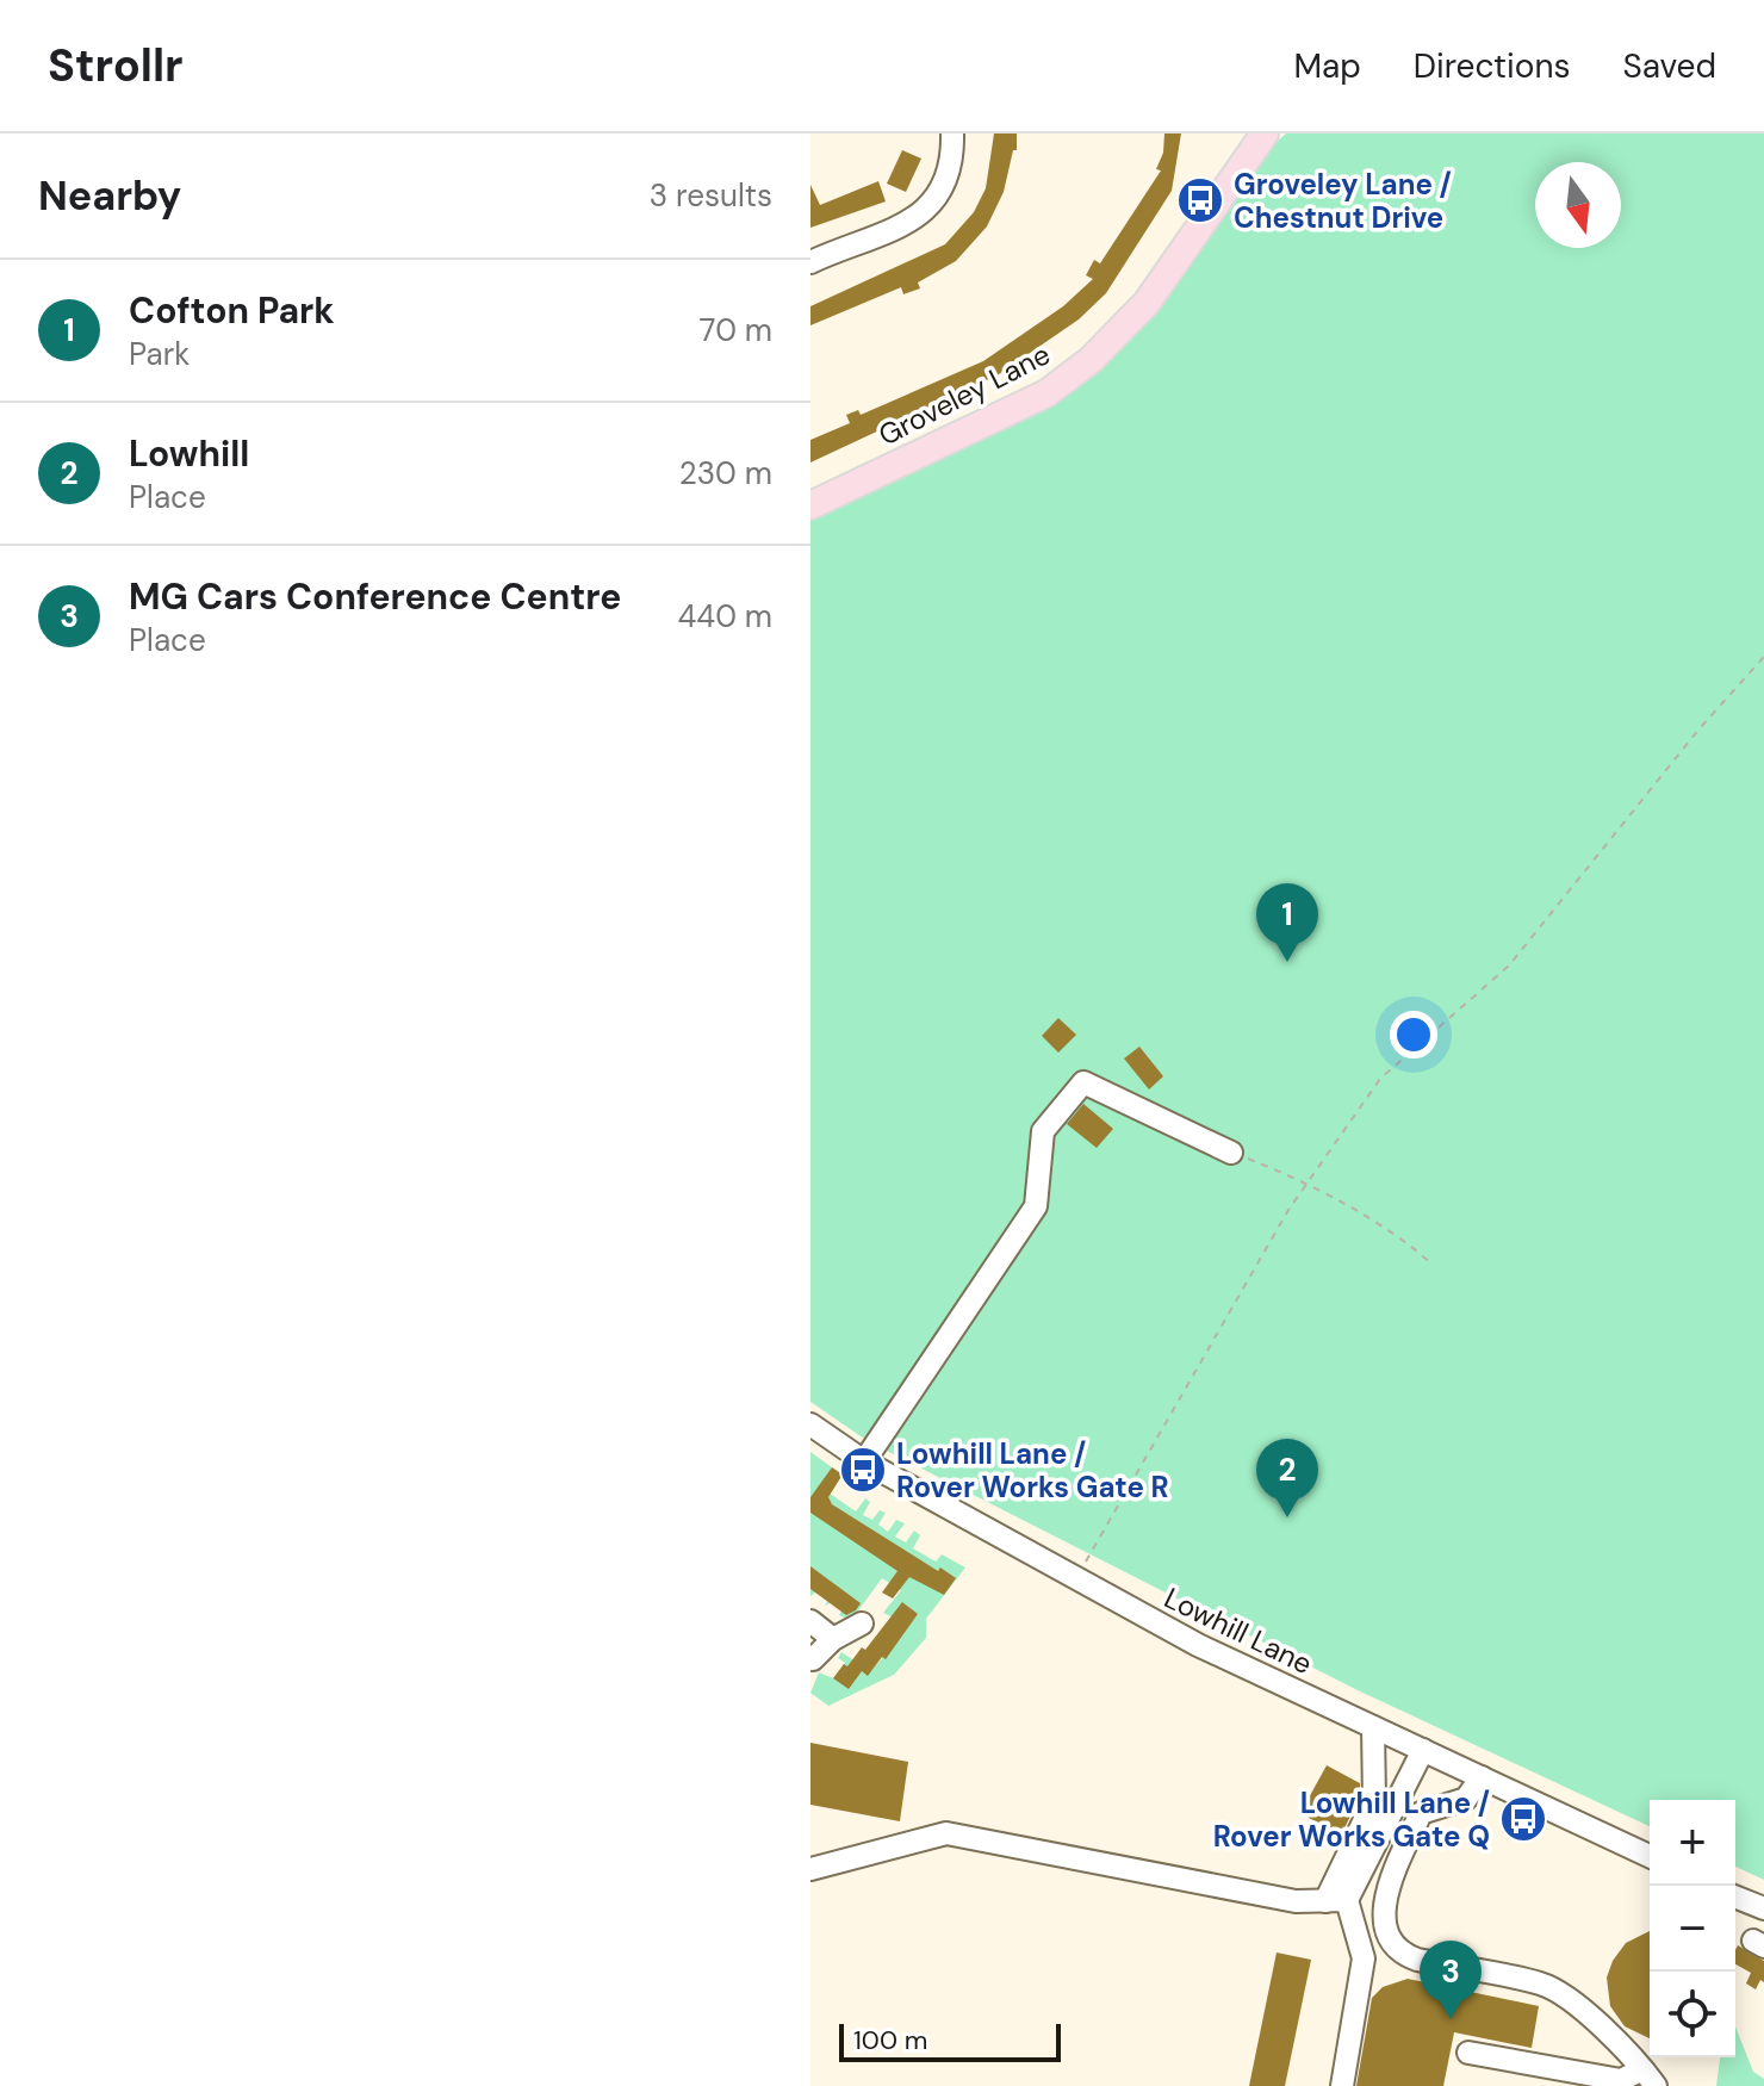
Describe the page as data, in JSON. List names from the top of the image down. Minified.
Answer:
{"streets":{"main road":["Groveley Lane"],"street":["Lowhill Lane"]},"places":{"bus stop":["Groveley Lane / Chestnut Drive","Lowhill Lane / Rover Works Gate R","Lowhill Lane / Rover Works Gate Q"]},"scale_bar":"100 m","north":"bottom","page":{"header":"Strollr","nav":["Map","Directions","Saved"],"heading":["Nearby","3 results"],"list":[{"mark":"1","name":"Cofton Park","note":"Park","value":"70 m"},{"mark":"2","name":"Lowhill","note":"Place","value":"230 m"},{"mark":"3","name":"MG Cars Conference Centre","note":"Place","value":"440 m"}],"pins":["1","2","3"],"map_buttons":["+","−"],"scale":"100 m"}}
